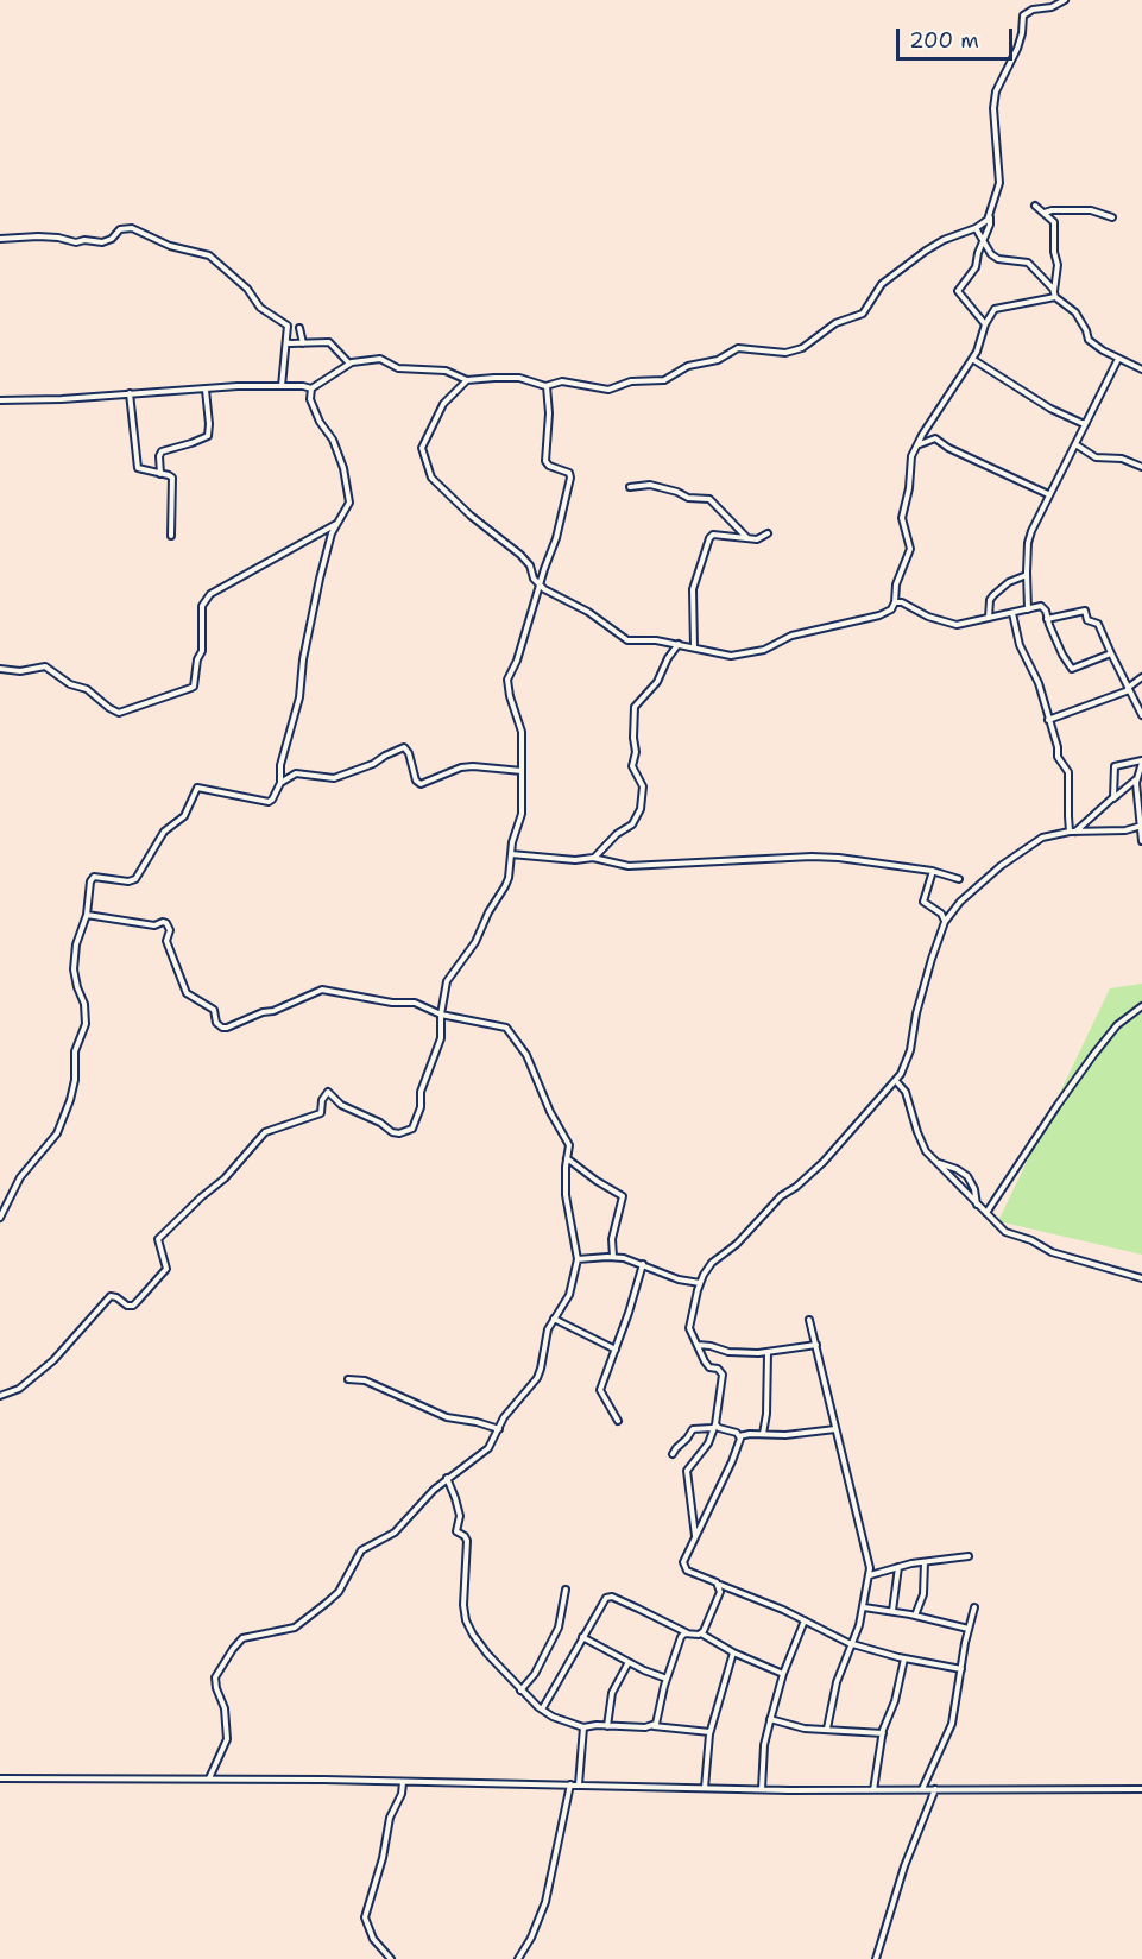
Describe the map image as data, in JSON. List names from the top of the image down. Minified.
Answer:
{"scale_bar":"200 m"}
